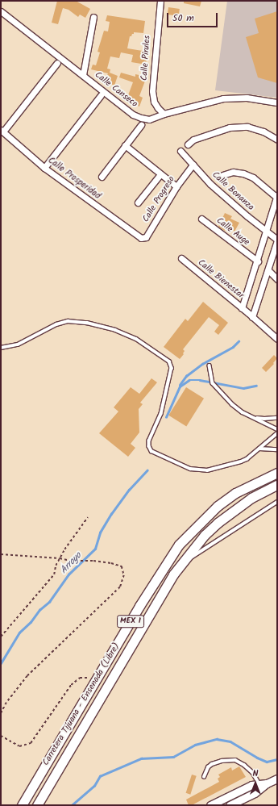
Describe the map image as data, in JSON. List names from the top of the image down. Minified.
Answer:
{"streets":{"highway":["MEX 1","Carretera Tijuana - Ensenada (Libre)"],"street":["Calle Pirules","Calle Canseco","Calle Prosperidad","Calle Bonanza","Calle Progreso","Calle Auge","Calle Bienestar"]},"crossings":[["Calle Pirules","Calle Canseco"],["Calle Prosperidad","Calle Progreso"],["Calle Bonanza","Calle Progreso"]],"water":["Arroyo"],"scale_bar":"50 m","north":"top"}
